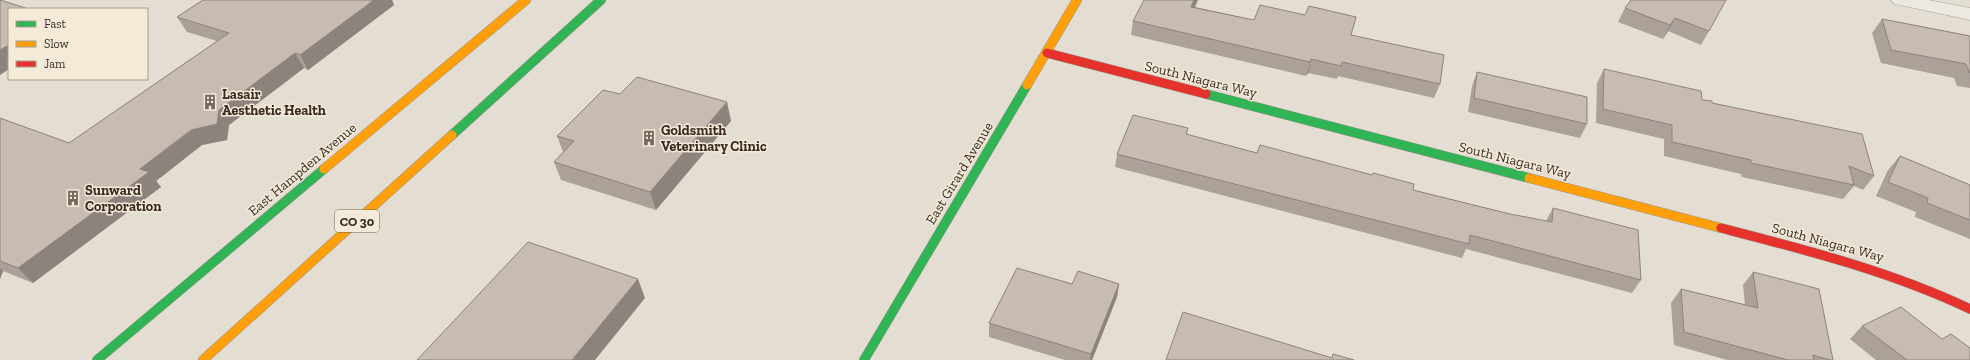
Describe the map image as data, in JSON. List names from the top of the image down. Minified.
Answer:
{"streets":{"street":["South Niagara Way","East Hampden Avenue","East Girard Avenue","CO 30"]},"crossings":[["South Niagara Way","East Girard Avenue"]],"places":{"building":["Lasair Aesthetic Health","Goldsmith Veterinary Clinic","Sunward Corporation"]},"legend":["Fast","Slow","Jam"]}
